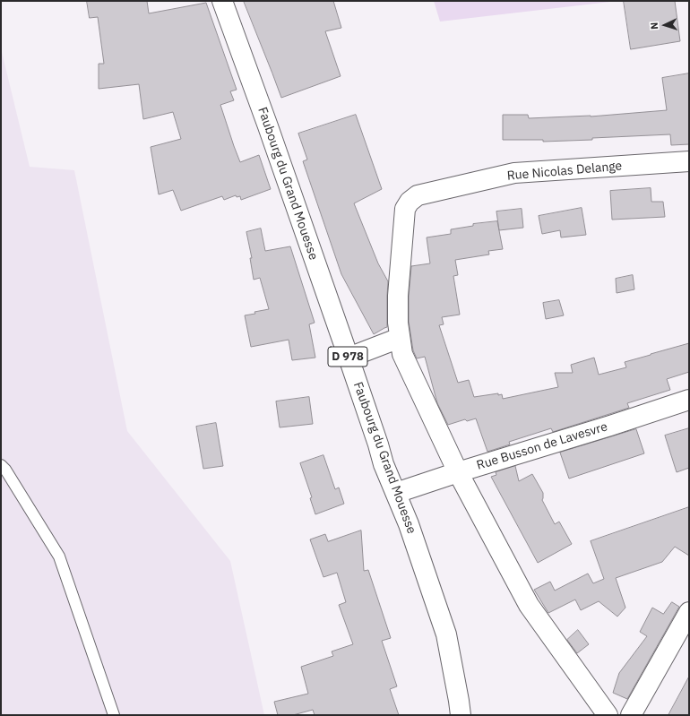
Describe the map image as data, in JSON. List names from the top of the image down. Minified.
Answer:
{"streets":{"street":["Rue Nicolas Delange","Faubourg du Grand Mouesse","D 978","Rue Busson de Lavesvre"]},"crossings":[["Faubourg du Grand Mouesse","Rue Busson de Lavesvre"]],"north":"left"}
